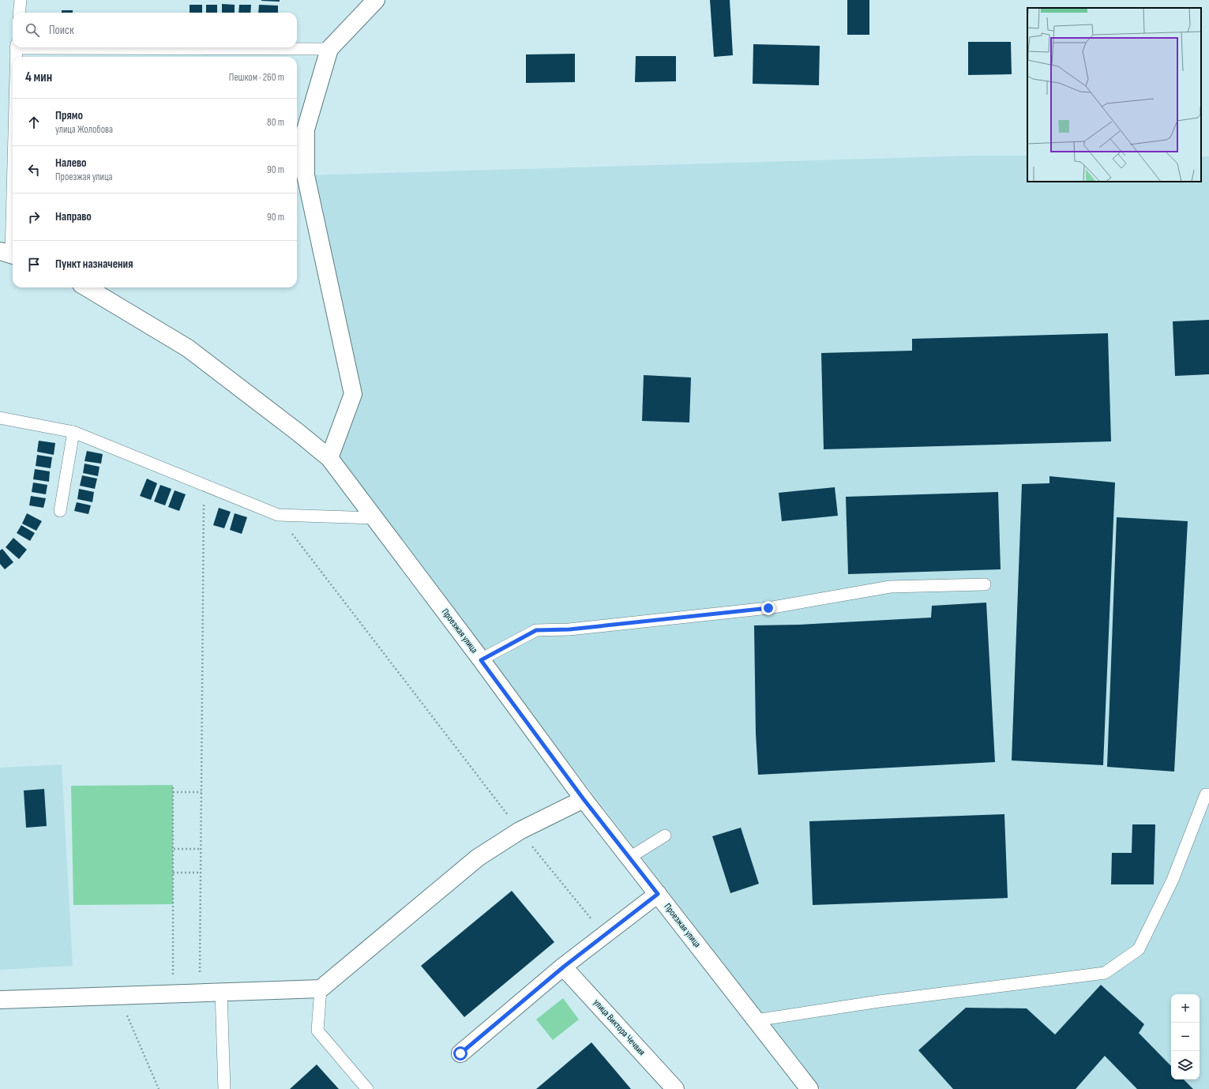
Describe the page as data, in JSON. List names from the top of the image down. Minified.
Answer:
{"streets":{"street":["Проезжая улица","улица Виктора Чечвия"]},"page":{"search":"Поиск","heading":["4 мин","Пешком · 260 m"],"list":[["Прямо","улица Жолобова","80 m"],["Налево","Проезжая улица","90 m"],["Направо","90 m"],"Пункт назначения"],"map_buttons":["+","−"]}}
